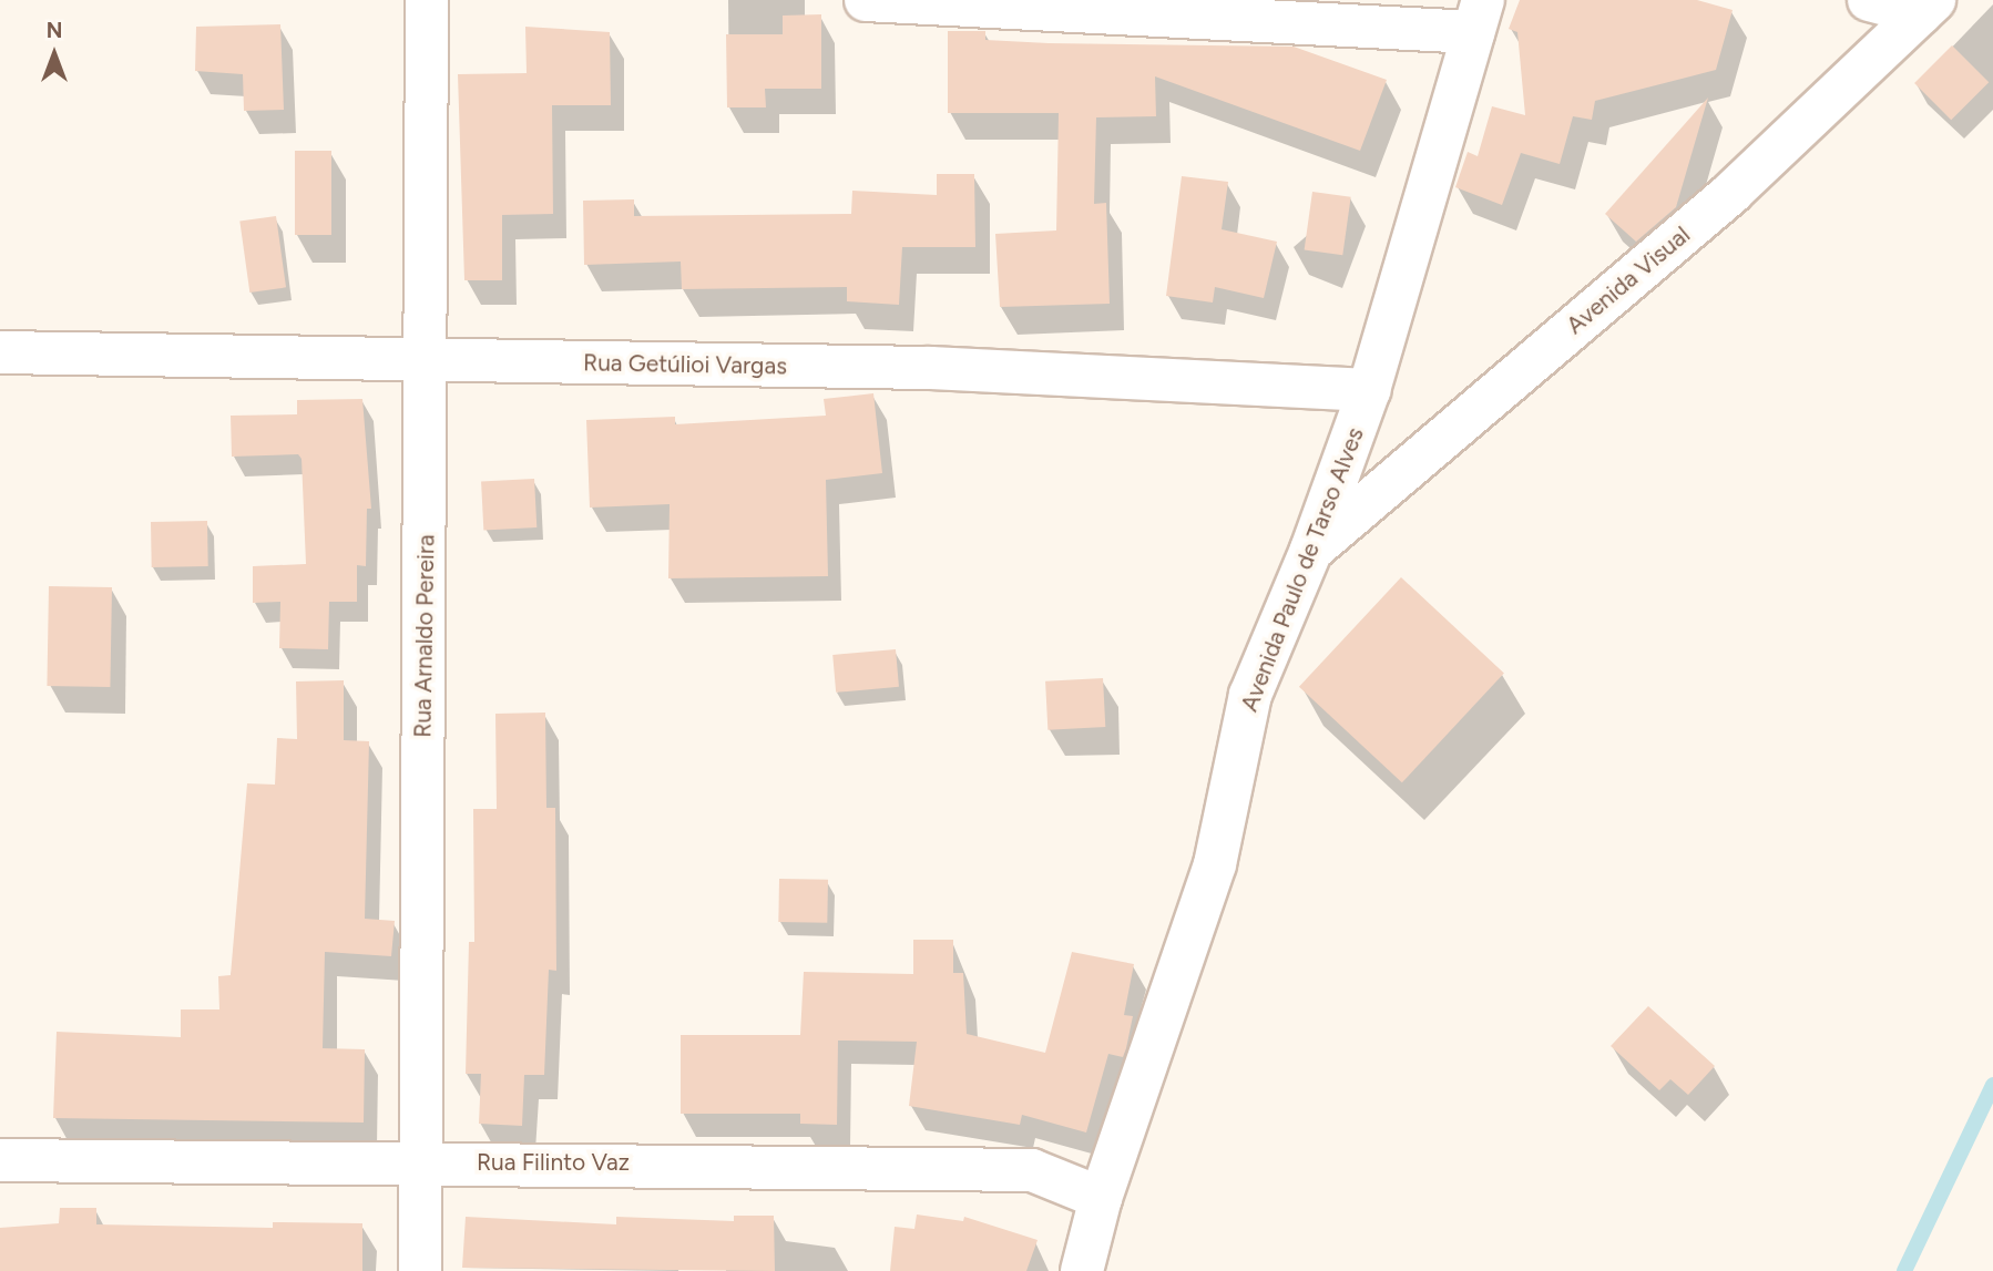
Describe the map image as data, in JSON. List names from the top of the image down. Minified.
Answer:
{"streets":{"street":["Avenida Visual","Rua Getúlioi Vargas","Avenida Paulo de Tarso Alves","Rua Arnaldo Pereira","Rua Filinto Vaz"]},"crossings":[["Avenida Visual","Avenida Paulo de Tarso Alves"],["Rua Getúlioi Vargas","Avenida Paulo de Tarso Alves"],["Rua Getúlioi Vargas","Rua Arnaldo Pereira"],["Avenida Paulo de Tarso Alves","Rua Filinto Vaz"],["Rua Arnaldo Pereira","Rua Filinto Vaz"]],"north":"top"}
